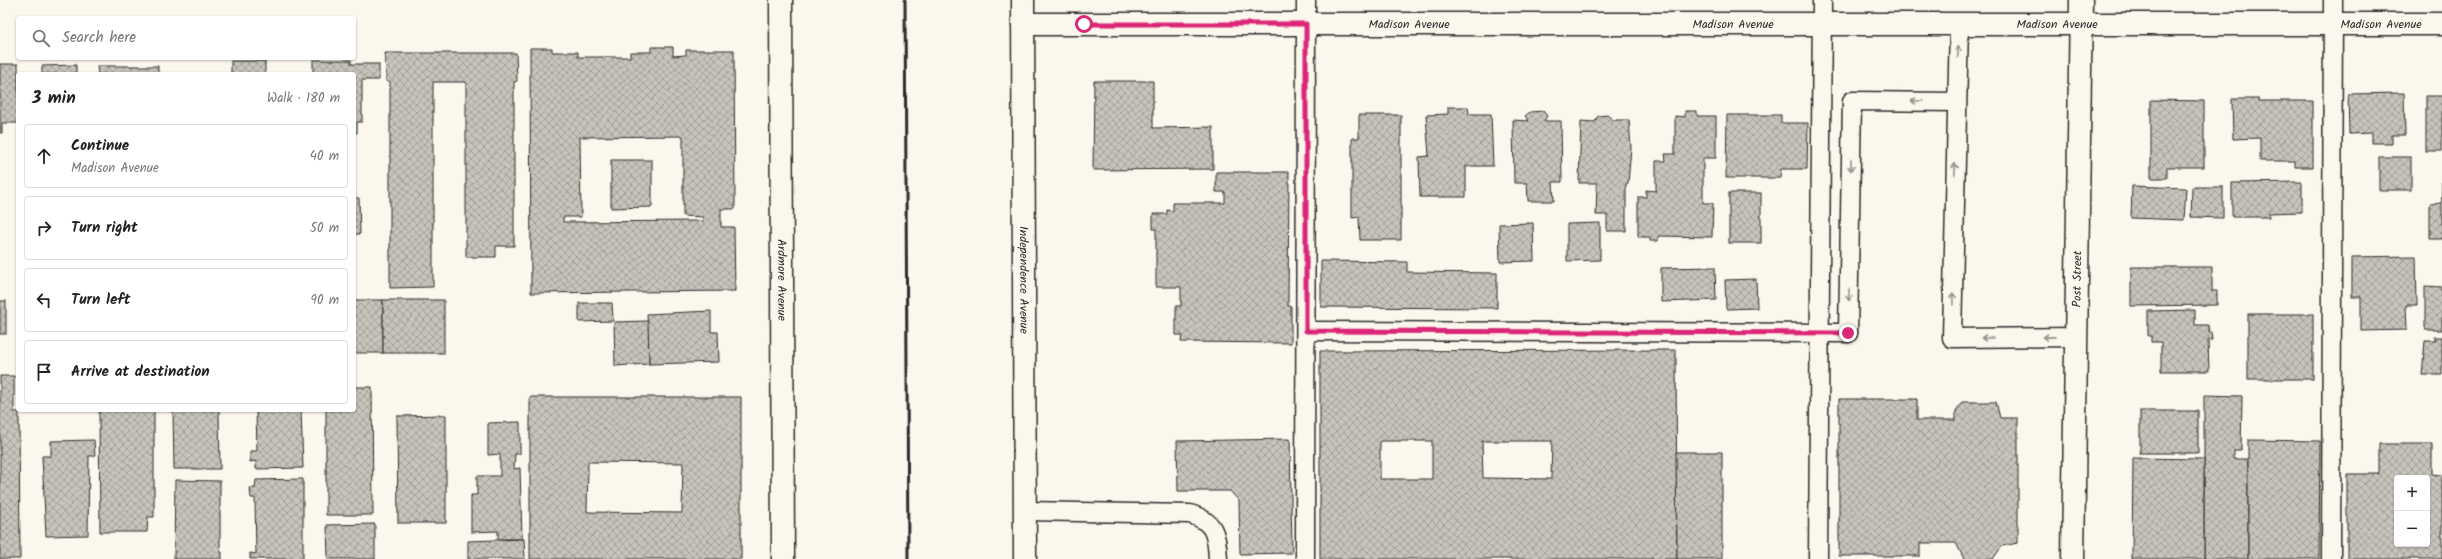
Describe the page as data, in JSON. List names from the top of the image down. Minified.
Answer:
{"streets":{"street":["Madison Avenue","Independence Avenue","Post Street","Ardmore Avenue"]},"crossings":[["Madison Avenue","Independence Avenue"],["Madison Avenue","Post Street"]],"page":{"search":"Search here","heading":["3 min","Walk · 180 m"],"list":[["Continue","Madison Avenue","40 m"],["Turn right","50 m"],["Turn left","90 m"],"Arrive at destination"],"map_buttons":["+","−"]}}
